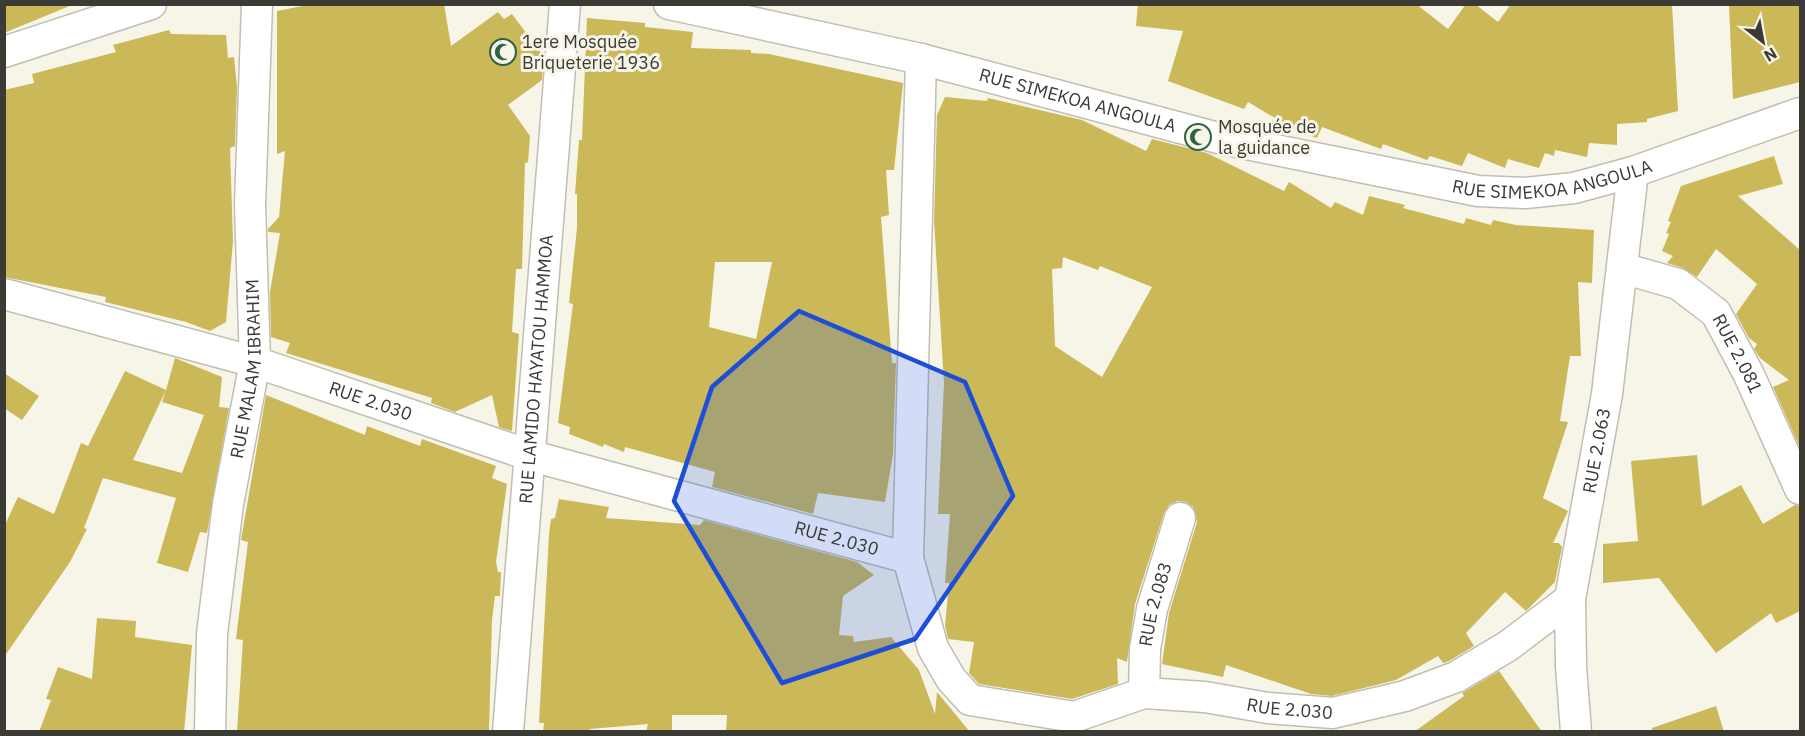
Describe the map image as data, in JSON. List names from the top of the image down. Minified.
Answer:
{"streets":{"street":["RUE SIMEKOA ANGOULA","RUE 2.081","RUE LAMIDO HAYATOU HAMMOA","RUE MALAM IBRAHIM","RUE 2.030","RUE 2.063","RUE 2.083"]},"crossings":[["RUE SIMEKOA ANGOULA","RUE 2.063"],["RUE 2.081","RUE 2.063"],["RUE LAMIDO HAYATOU HAMMOA","RUE 2.030"],["RUE MALAM IBRAHIM","RUE 2.030"],["RUE 2.030","RUE 2.063"],["RUE 2.030","RUE 2.083"]],"places":{"mosque":["1ere Mosquée Briqueterie 1936","Mosquée de la guidance"]},"north":"bottom right"}
